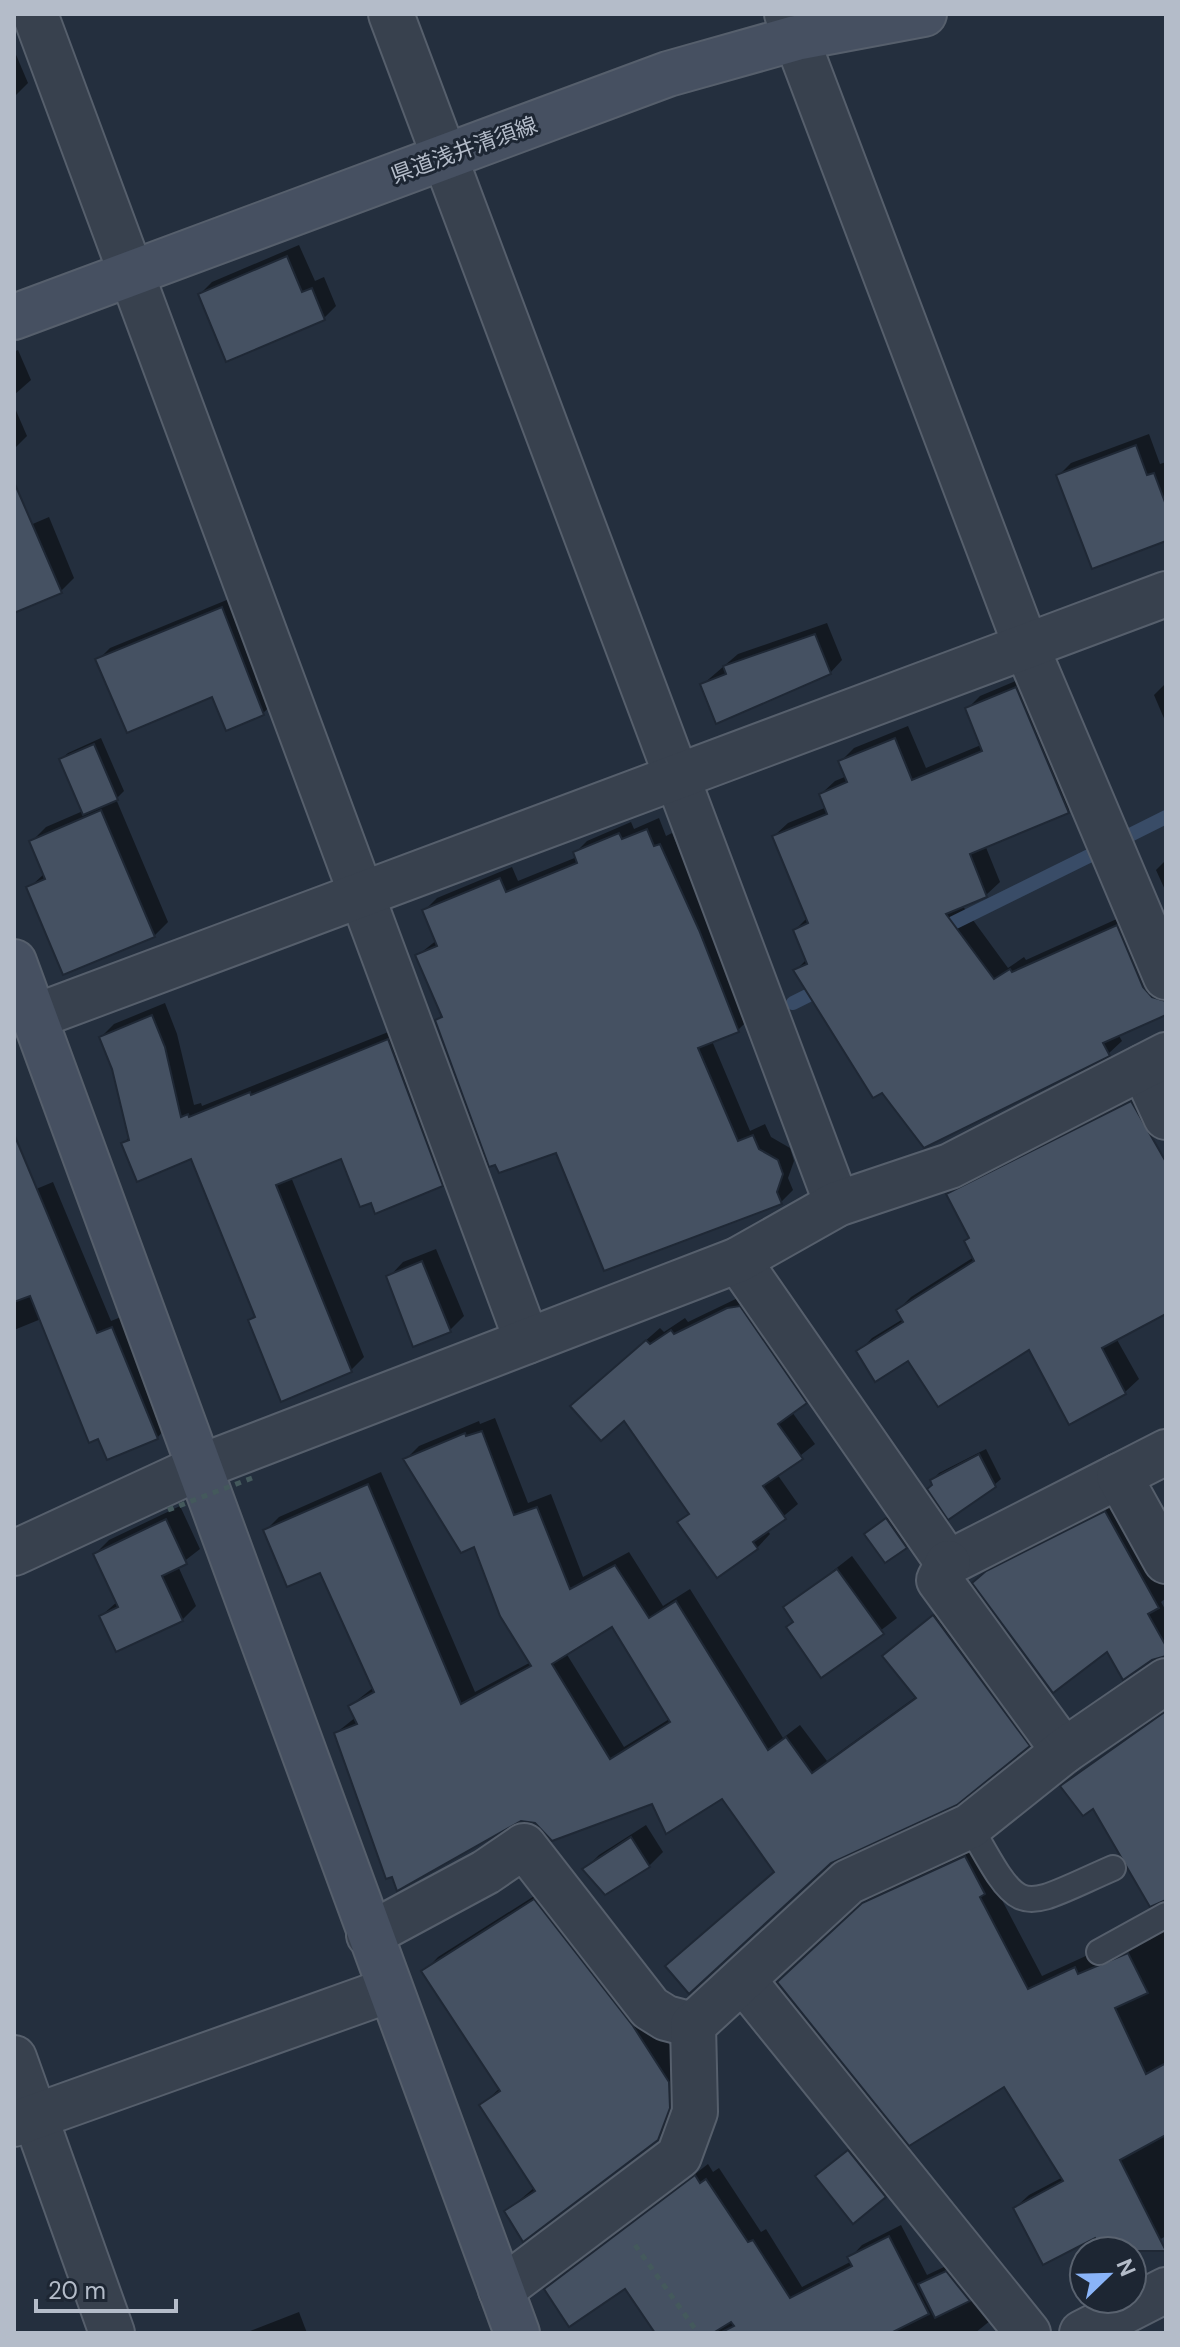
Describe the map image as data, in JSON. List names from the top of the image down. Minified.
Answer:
{"streets":{"street":["県道浅井清須線"]},"scale_bar":"20 m","north":"top right"}
